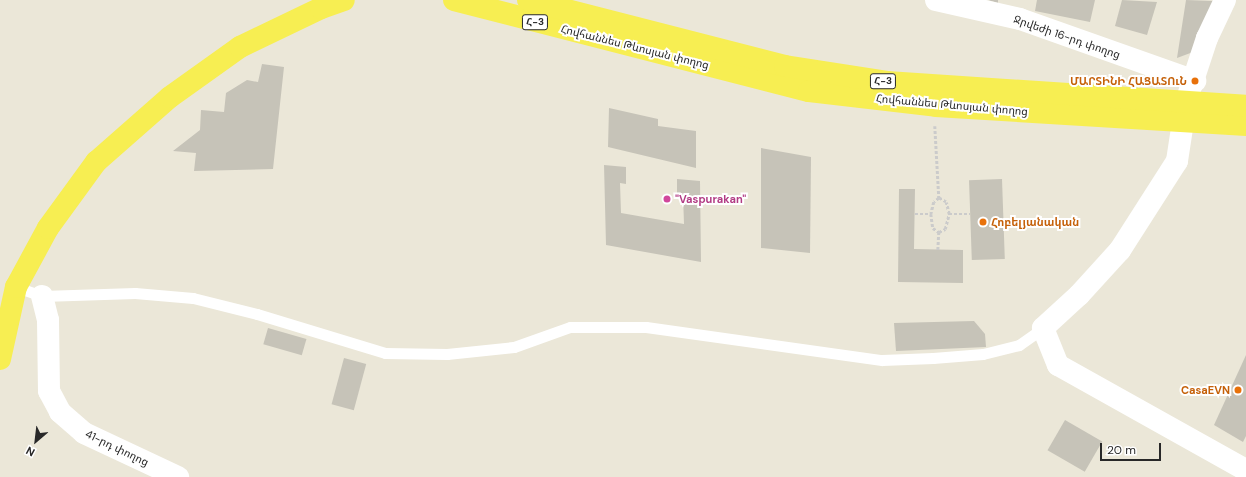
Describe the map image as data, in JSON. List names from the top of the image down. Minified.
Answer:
{"streets":{"main road":["Հ-3","Հովհաննես Թևոսյան փողոց"],"street":["Ջրվեժի 16-րդ փողոց","41-րդ փողոց"]},"places":["ՄԱՐՏԻՆԻ ՀԱՑԱՏՈւՆ","\"Vaspurakan\"","Հոբելյանական","CasaEVN"],"scale_bar":"20 m","north":"bottom left"}
